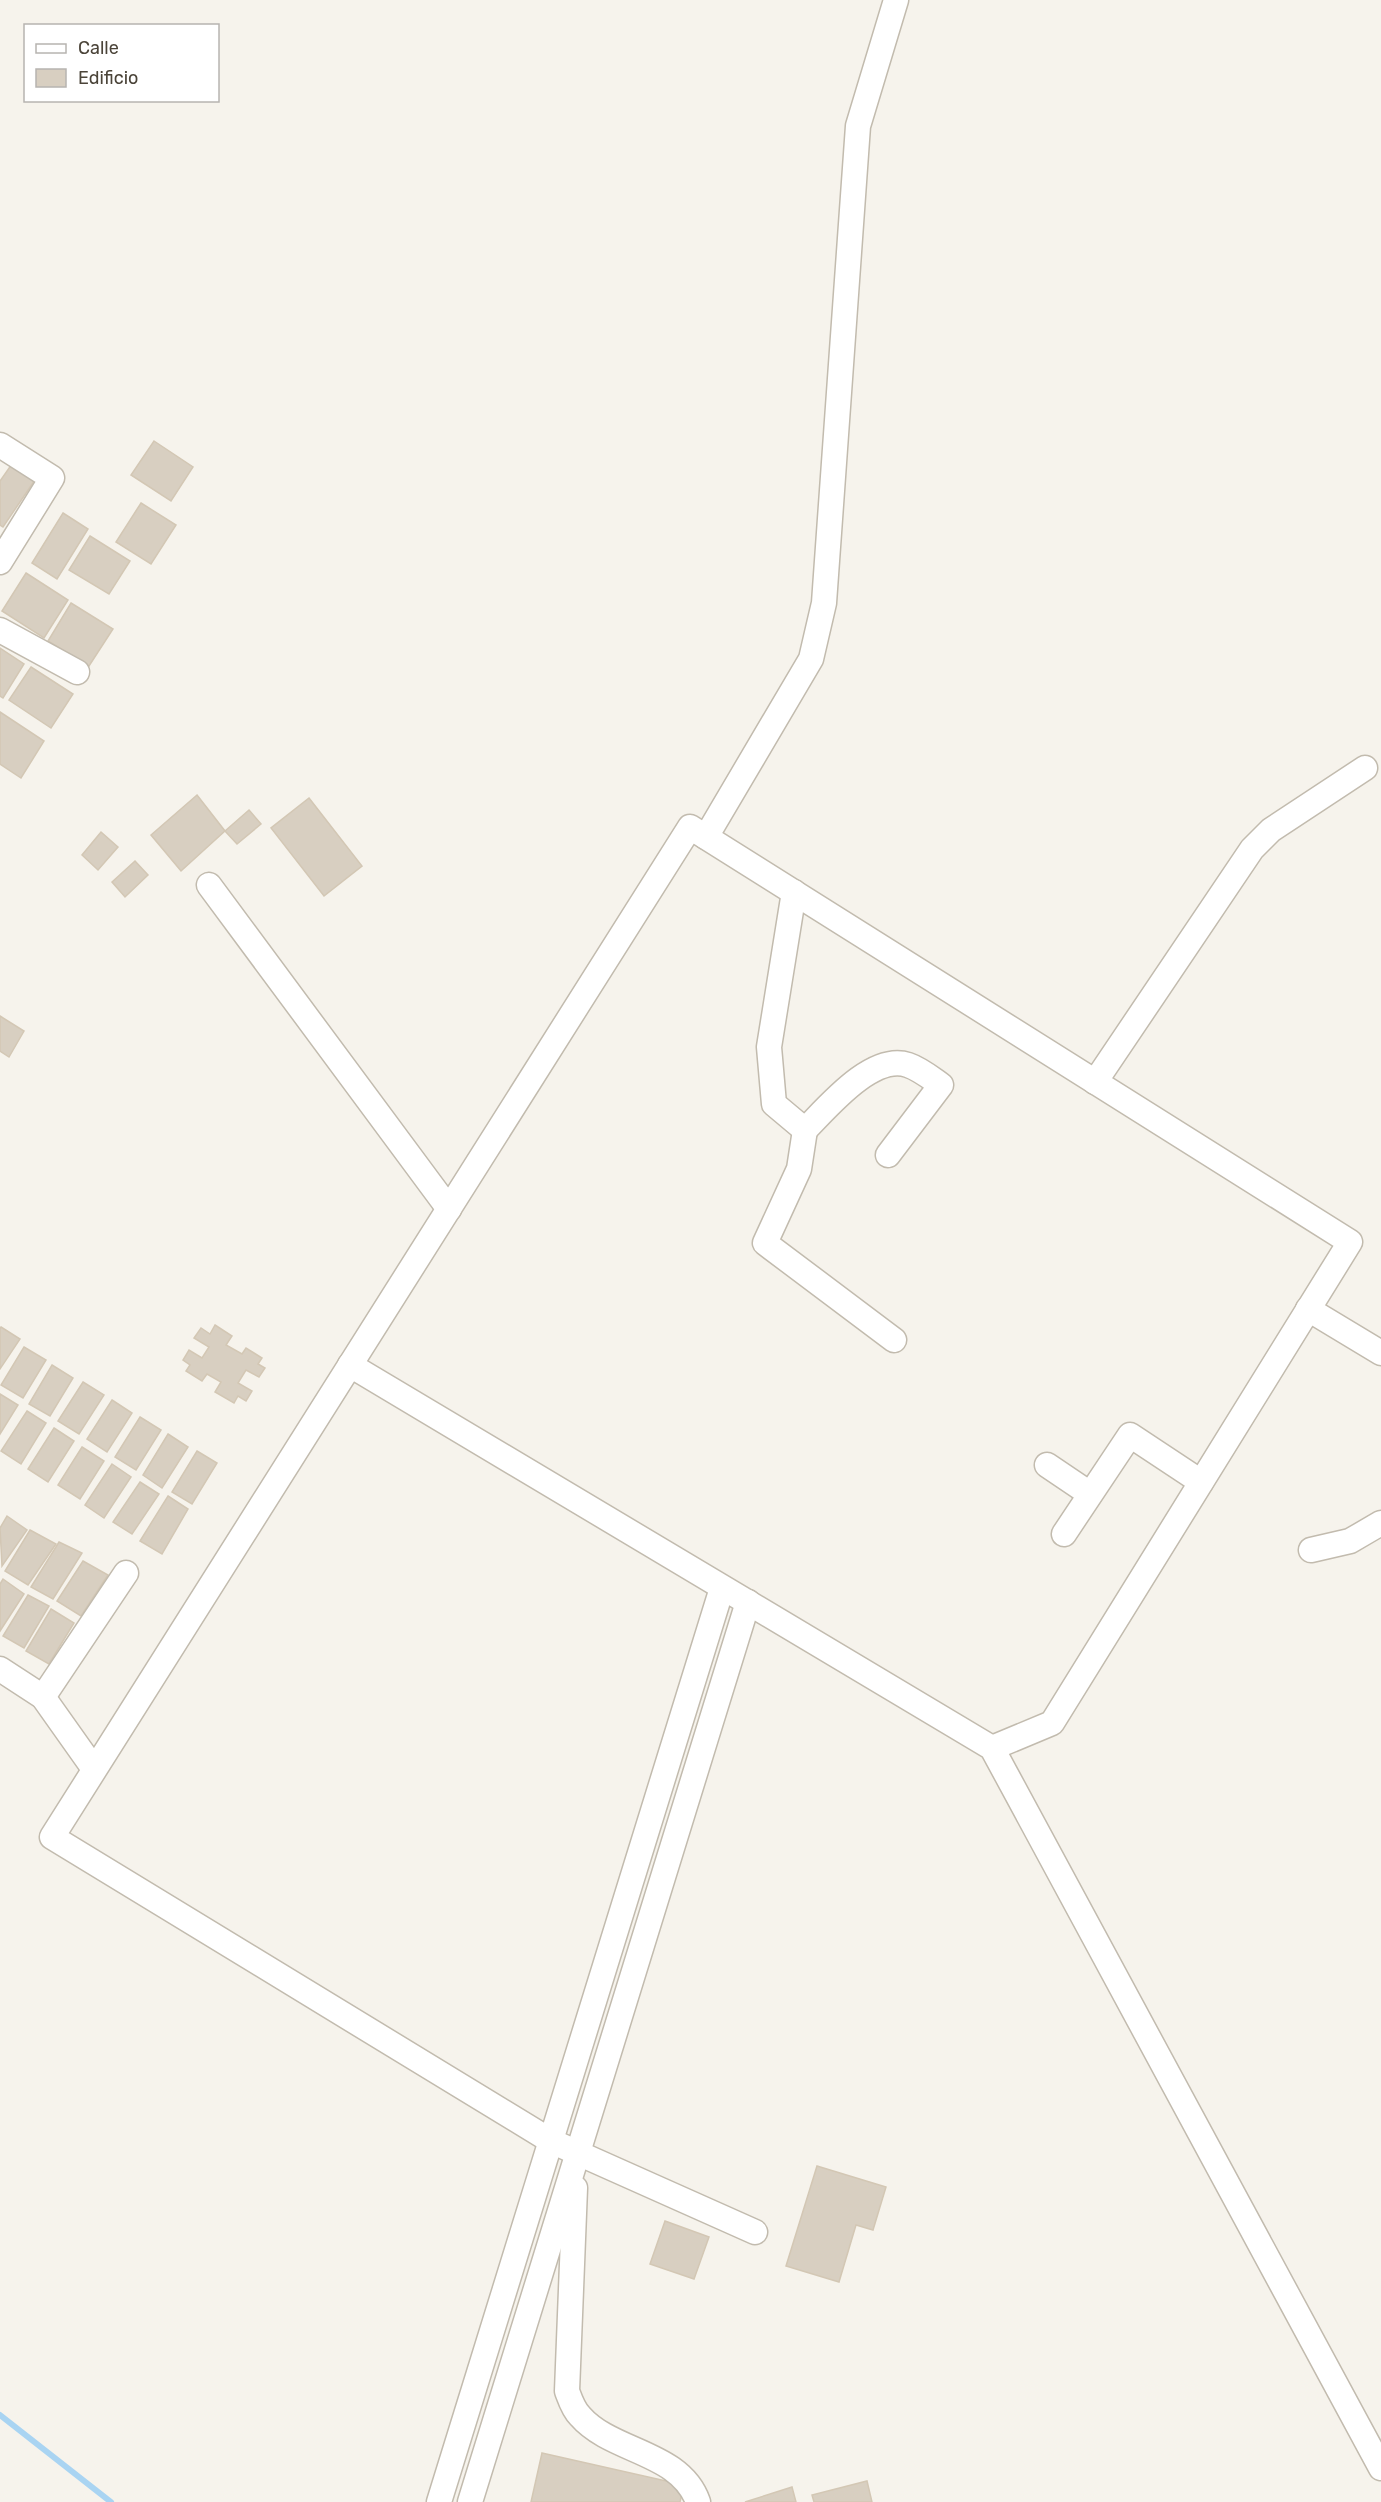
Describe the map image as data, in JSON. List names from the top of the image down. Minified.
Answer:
{"legend":["Calle","Edificio"]}
